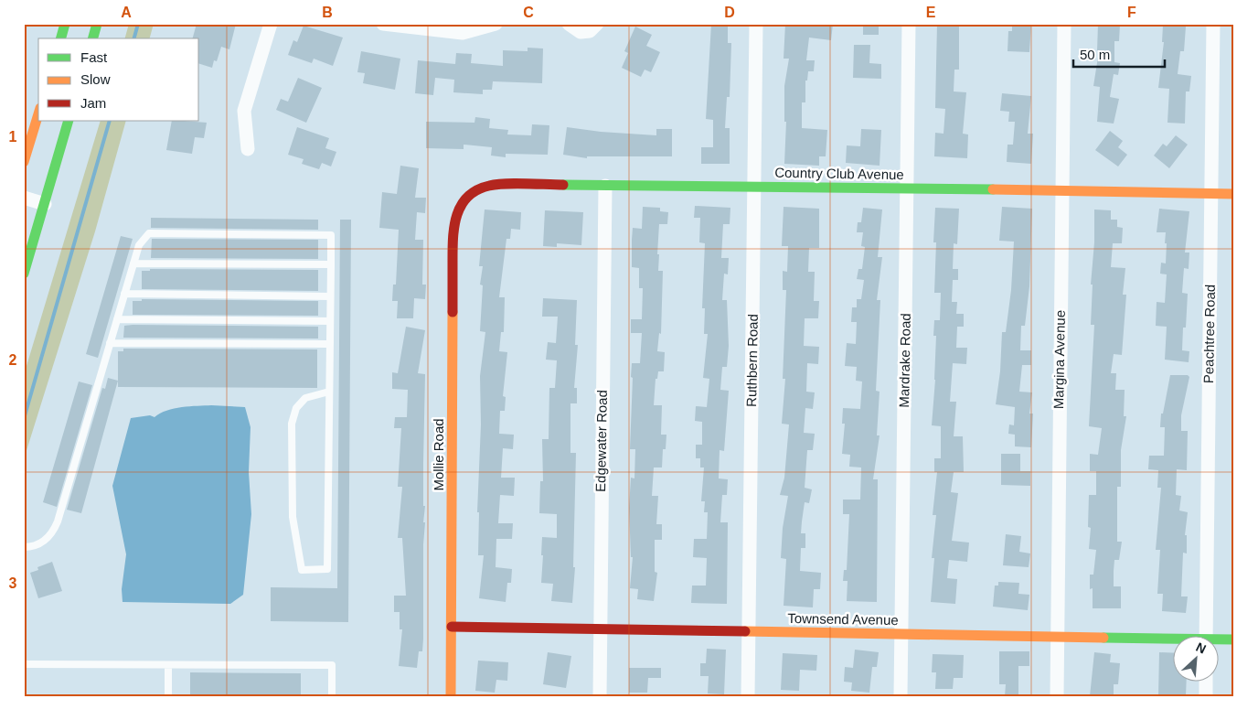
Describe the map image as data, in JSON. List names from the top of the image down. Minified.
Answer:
{"streets":{"street":["Country Club Avenue","Peachtree Road","Margina Avenue","Ruthbern Road","Mardrake Road","Edgewater Road","Mollie Road","Townsend Avenue"]},"crossings":[["Country Club Avenue","Peachtree Road"],["Country Club Avenue","Margina Avenue"],["Country Club Avenue","Ruthbern Road"],["Country Club Avenue","Mardrake Road"],["Country Club Avenue","Edgewater Road"],["Country Club Avenue","Mollie Road"],["Margina Avenue","Townsend Avenue"],["Ruthbern Road","Townsend Avenue"],["Mardrake Road","Townsend Avenue"],["Edgewater Road","Townsend Avenue"],["Mollie Road","Townsend Avenue"]],"legend":["Fast","Slow","Jam"],"scale_bar":"50 m","north":"top right","grid":{"columns":["A","B","C","D","E","F"],"rows":["1","2","3"]}}
